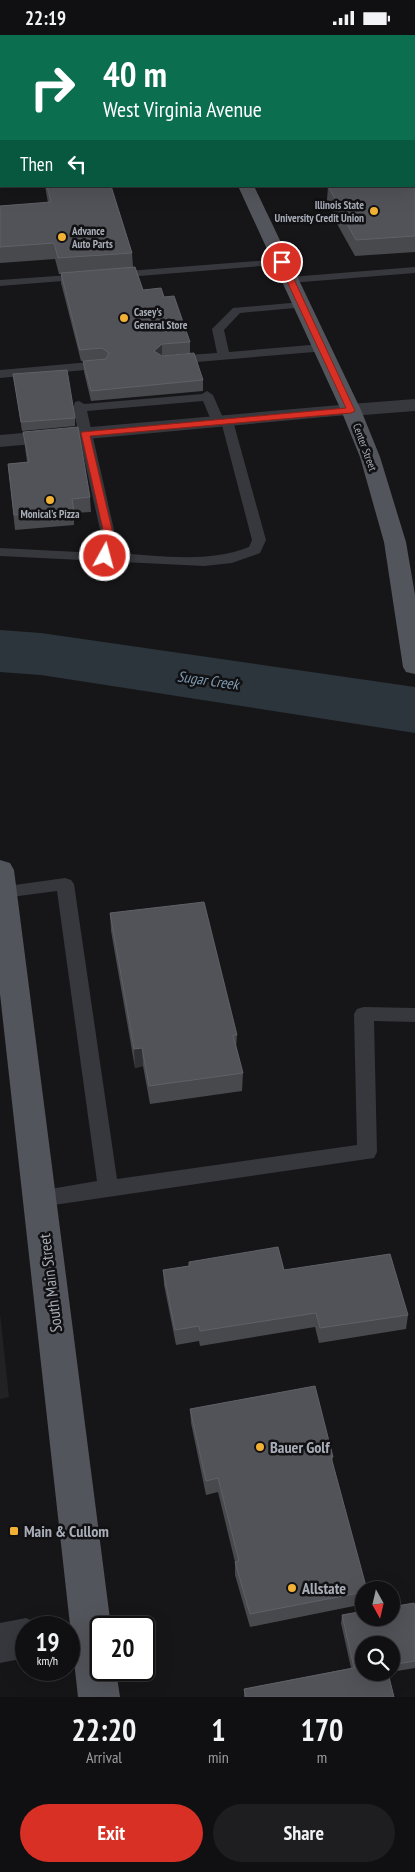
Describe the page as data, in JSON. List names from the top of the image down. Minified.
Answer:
{"streets":{"main road":["Center Street","South Main Street"]},"water":["Sugar Creek"],"places":{"other":["Illinois State University Credit Union","Advance Auto Parts","Casey's General Store","Monical's Pizza","Bauer Golf","Allstate"],"transit":["Main & Cullom"]},"north":"bottom","page":{"status":"22:19","turn":["40 m","West Virginia Avenue"],"then":"Then","speed":"19 km/h","limit":"20","eta":["22:20","Arrival","1","min","170","m"],"buttons":["Exit","Share"]}}
